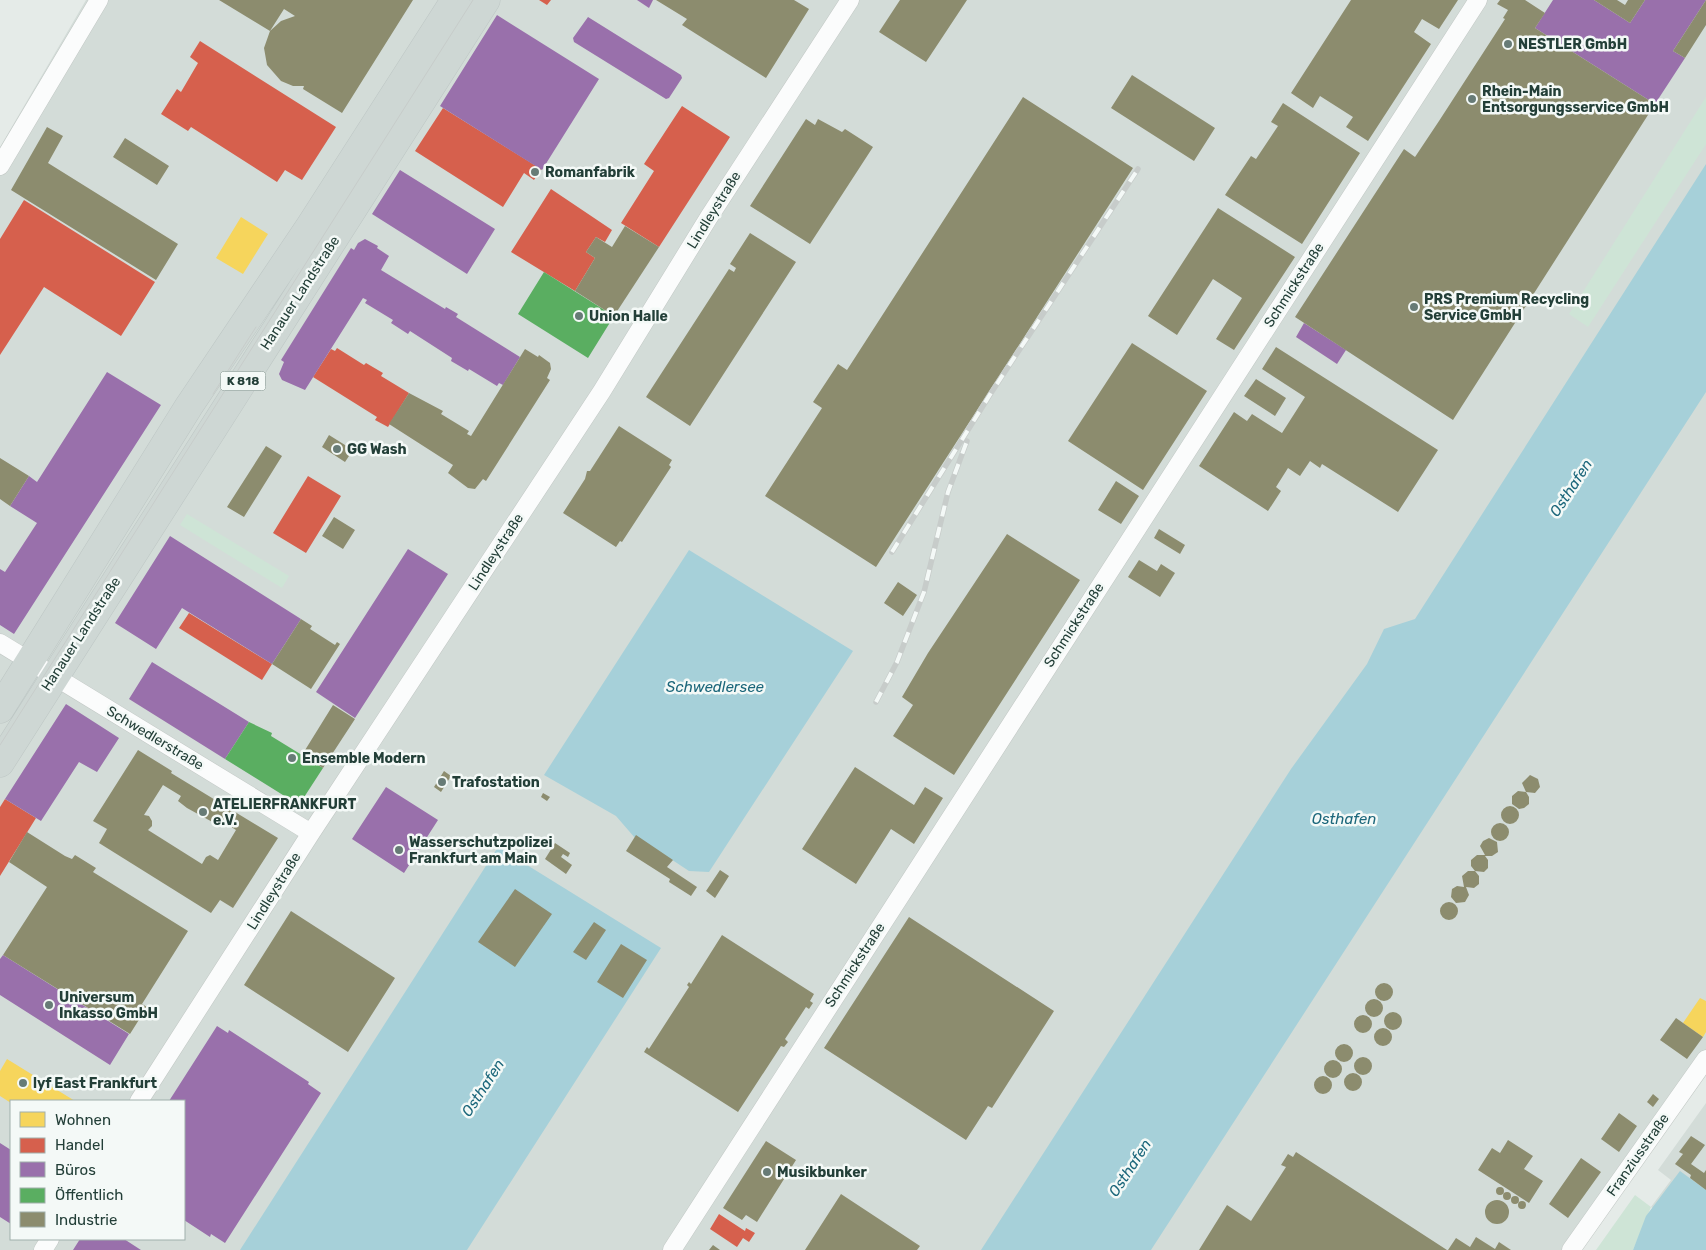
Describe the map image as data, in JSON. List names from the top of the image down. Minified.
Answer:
{"streets":{"main road":["Hanauer Landstraße","K 818"],"street":["Lindleystraße","Schmickstraße","Schwedlerstraße","Franziusstraße"]},"crossings":[["Lindleystraße","Schwedlerstraße"],["Hanauer Landstraße","Schwedlerstraße"]],"water":["Osthafen","Schwedlersee"],"places":["NESTLER GmbH","Rhein-Main Entsorgungsservice GmbH","Romanfabrik","PRS Premium Recycling Service GmbH","Union Halle","GG Wash","Ensemble Modern","Trafostation","ATELIERFRANKFURT e.V.","Wasserschutzpolizei Frankfurt am Main","Universum Inkasso GmbH","lyf East Frankfurt","Musikbunker"],"legend":["Wohnen","Handel","Büros","Öffentlich","Industrie"]}
